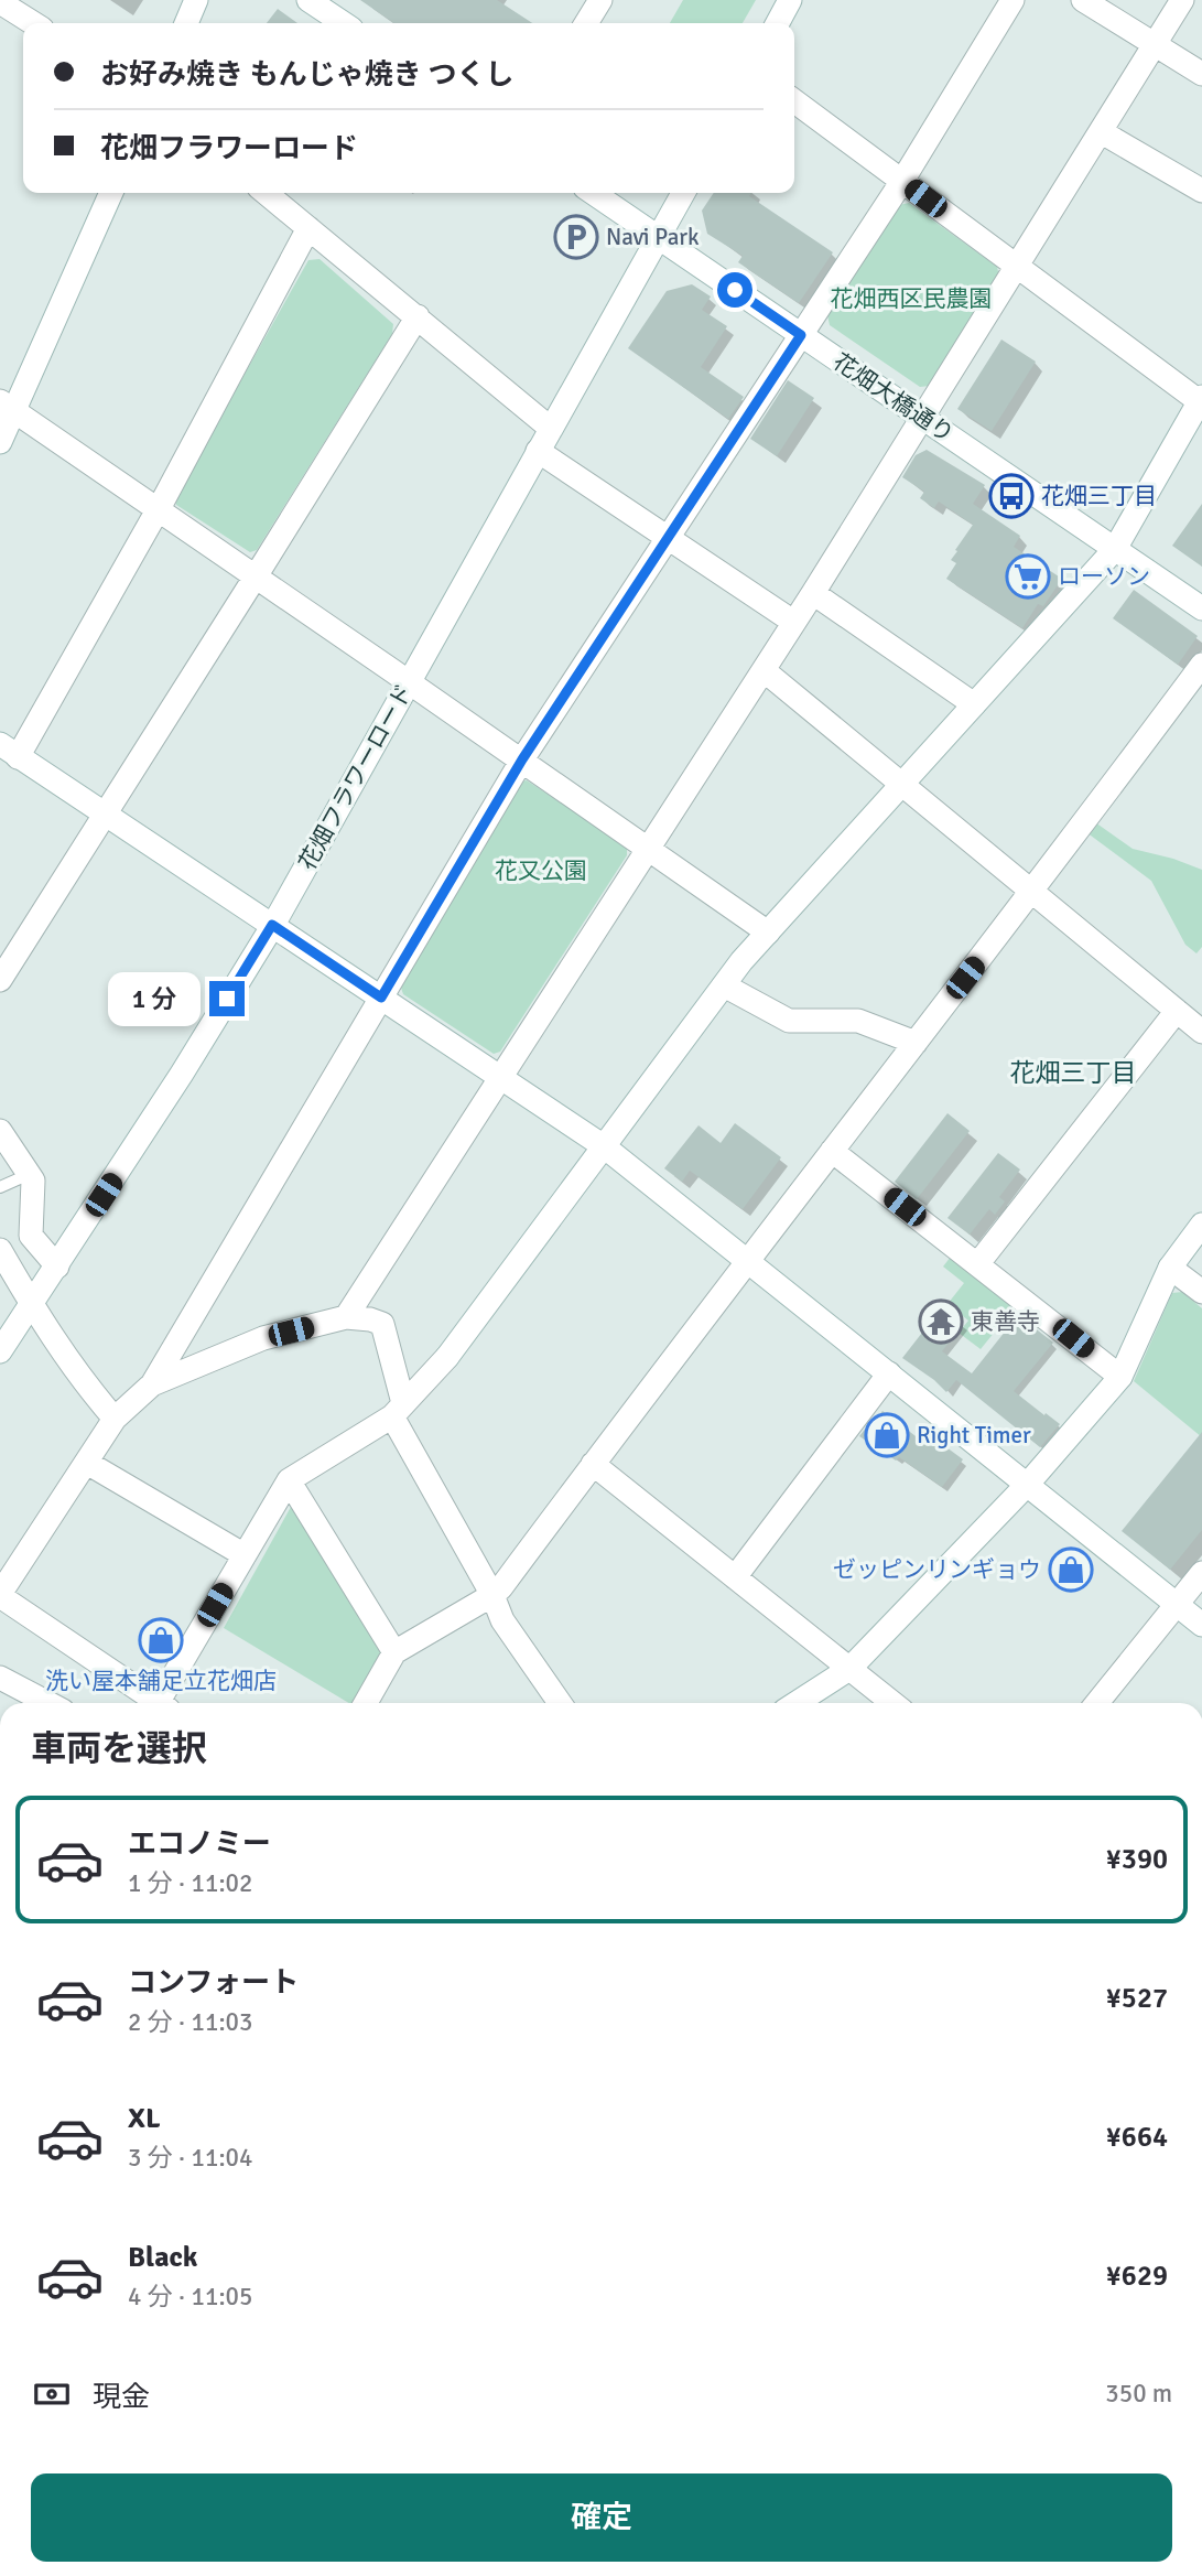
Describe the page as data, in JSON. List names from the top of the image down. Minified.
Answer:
{"streets":{"street":["花畑大橋通り","花畑フラワーロード"]},"crossings":[["花畑大橋通り","花畑フラワーロード"]],"districts":["花畑三丁目"],"parks":["花畑西区民農園","花又公園"],"places":{"parking":["Navi Park"],"bus stop":["花畑三丁目"],"supermarket":["ローソン"],"temple":["東善寺"],"shop":["Right Timer","ゼッピンリンギョウ","洗い屋本舗足立花畑店"]},"page":{"banner":["お好み焼き もんじゃ焼き つくし","花畑フラワーロード"],"bubble":"1 分","heading":"車両を選択","list":[{"name":"エコノミー","note":"1 分 · 11:02","value":"¥390"},{"name":"コンフォート","note":"2 分 · 11:03","value":"¥527"},{"name":"XL","note":"3 分 · 11:04","value":"¥664"},{"name":"Black","note":"4 分 · 11:05","value":"¥629"}],"pay":["現金","350 m"],"buttons":"確定"}}
